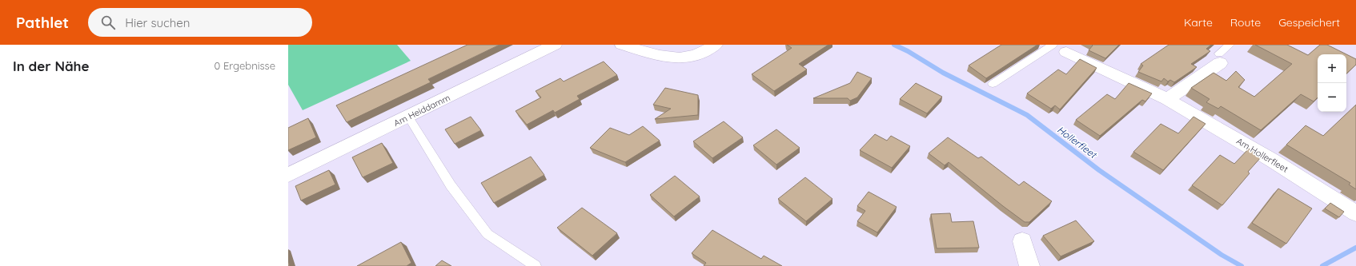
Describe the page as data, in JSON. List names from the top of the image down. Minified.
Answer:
{"streets":{"street":["Am Heiddamm","Am Hollerfleet"]},"water":["Hollerfleet"],"page":{"header":"Pathlet","search":"Hier suchen","nav":["Karte","Route","Gespeichert"],"heading":["In der Nähe","0 Ergebnisse"],"map_buttons":["+","−"]}}
